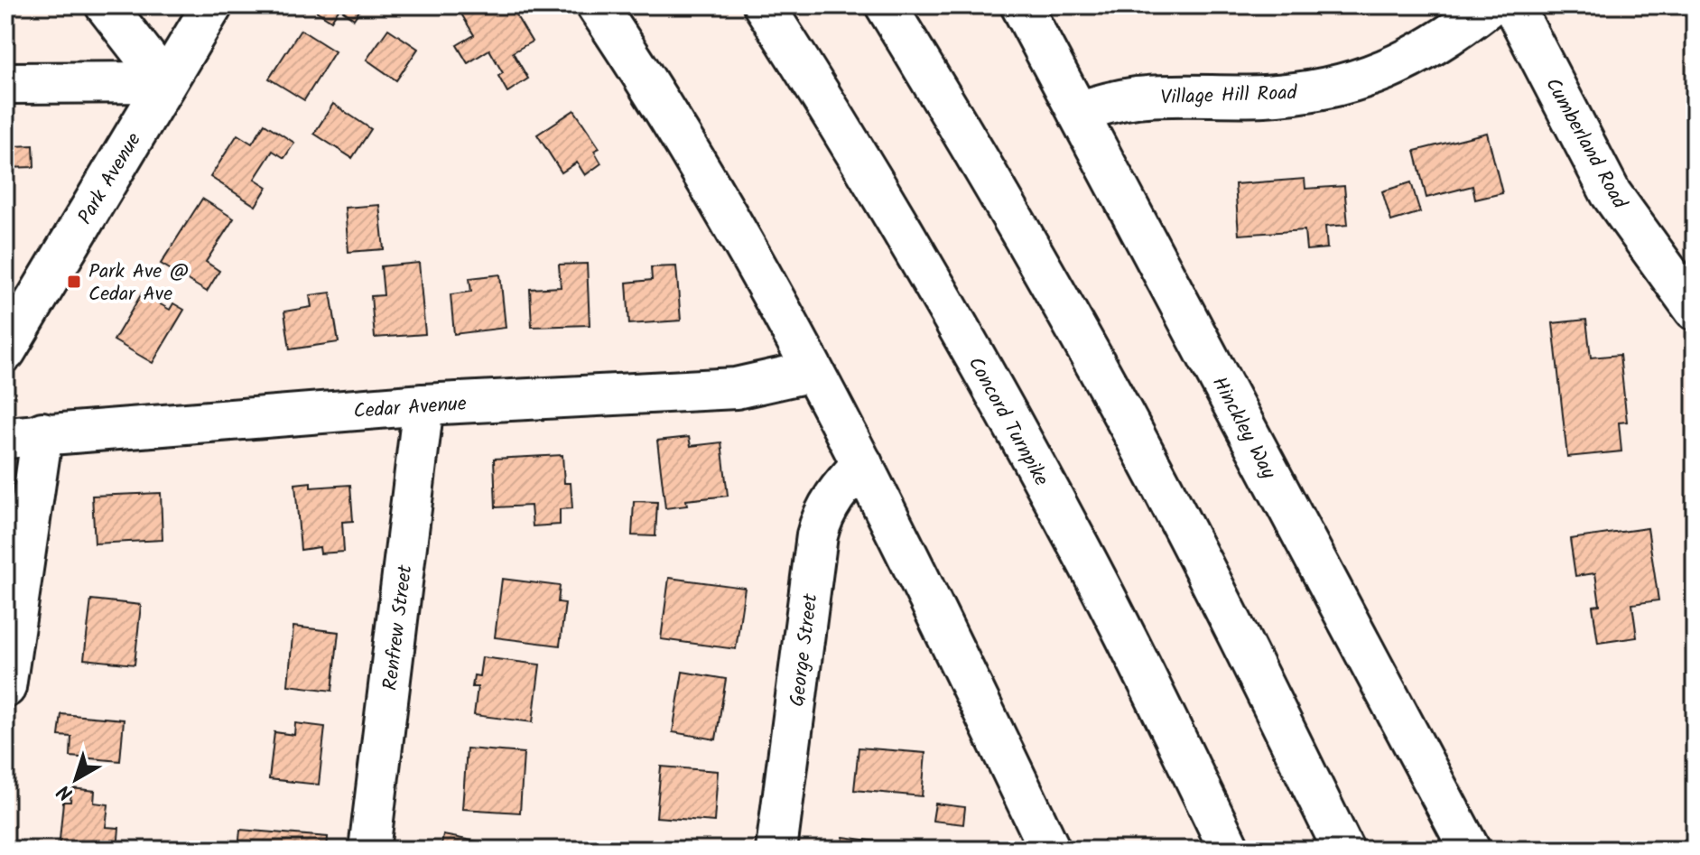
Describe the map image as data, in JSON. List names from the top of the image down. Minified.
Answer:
{"streets":{"main road":["Village Hill Road","Cumberland Road","Park Avenue","Cedar Avenue","Concord Turnpike","Hinckley Way","Renfrew Street","George Street"]},"crossings":[["Village Hill Road","Hinckley Way"],["Cedar Avenue","Renfrew Street"]],"places":{"transit":["Park Ave @ Cedar Ave"]},"north":"bottom left"}
